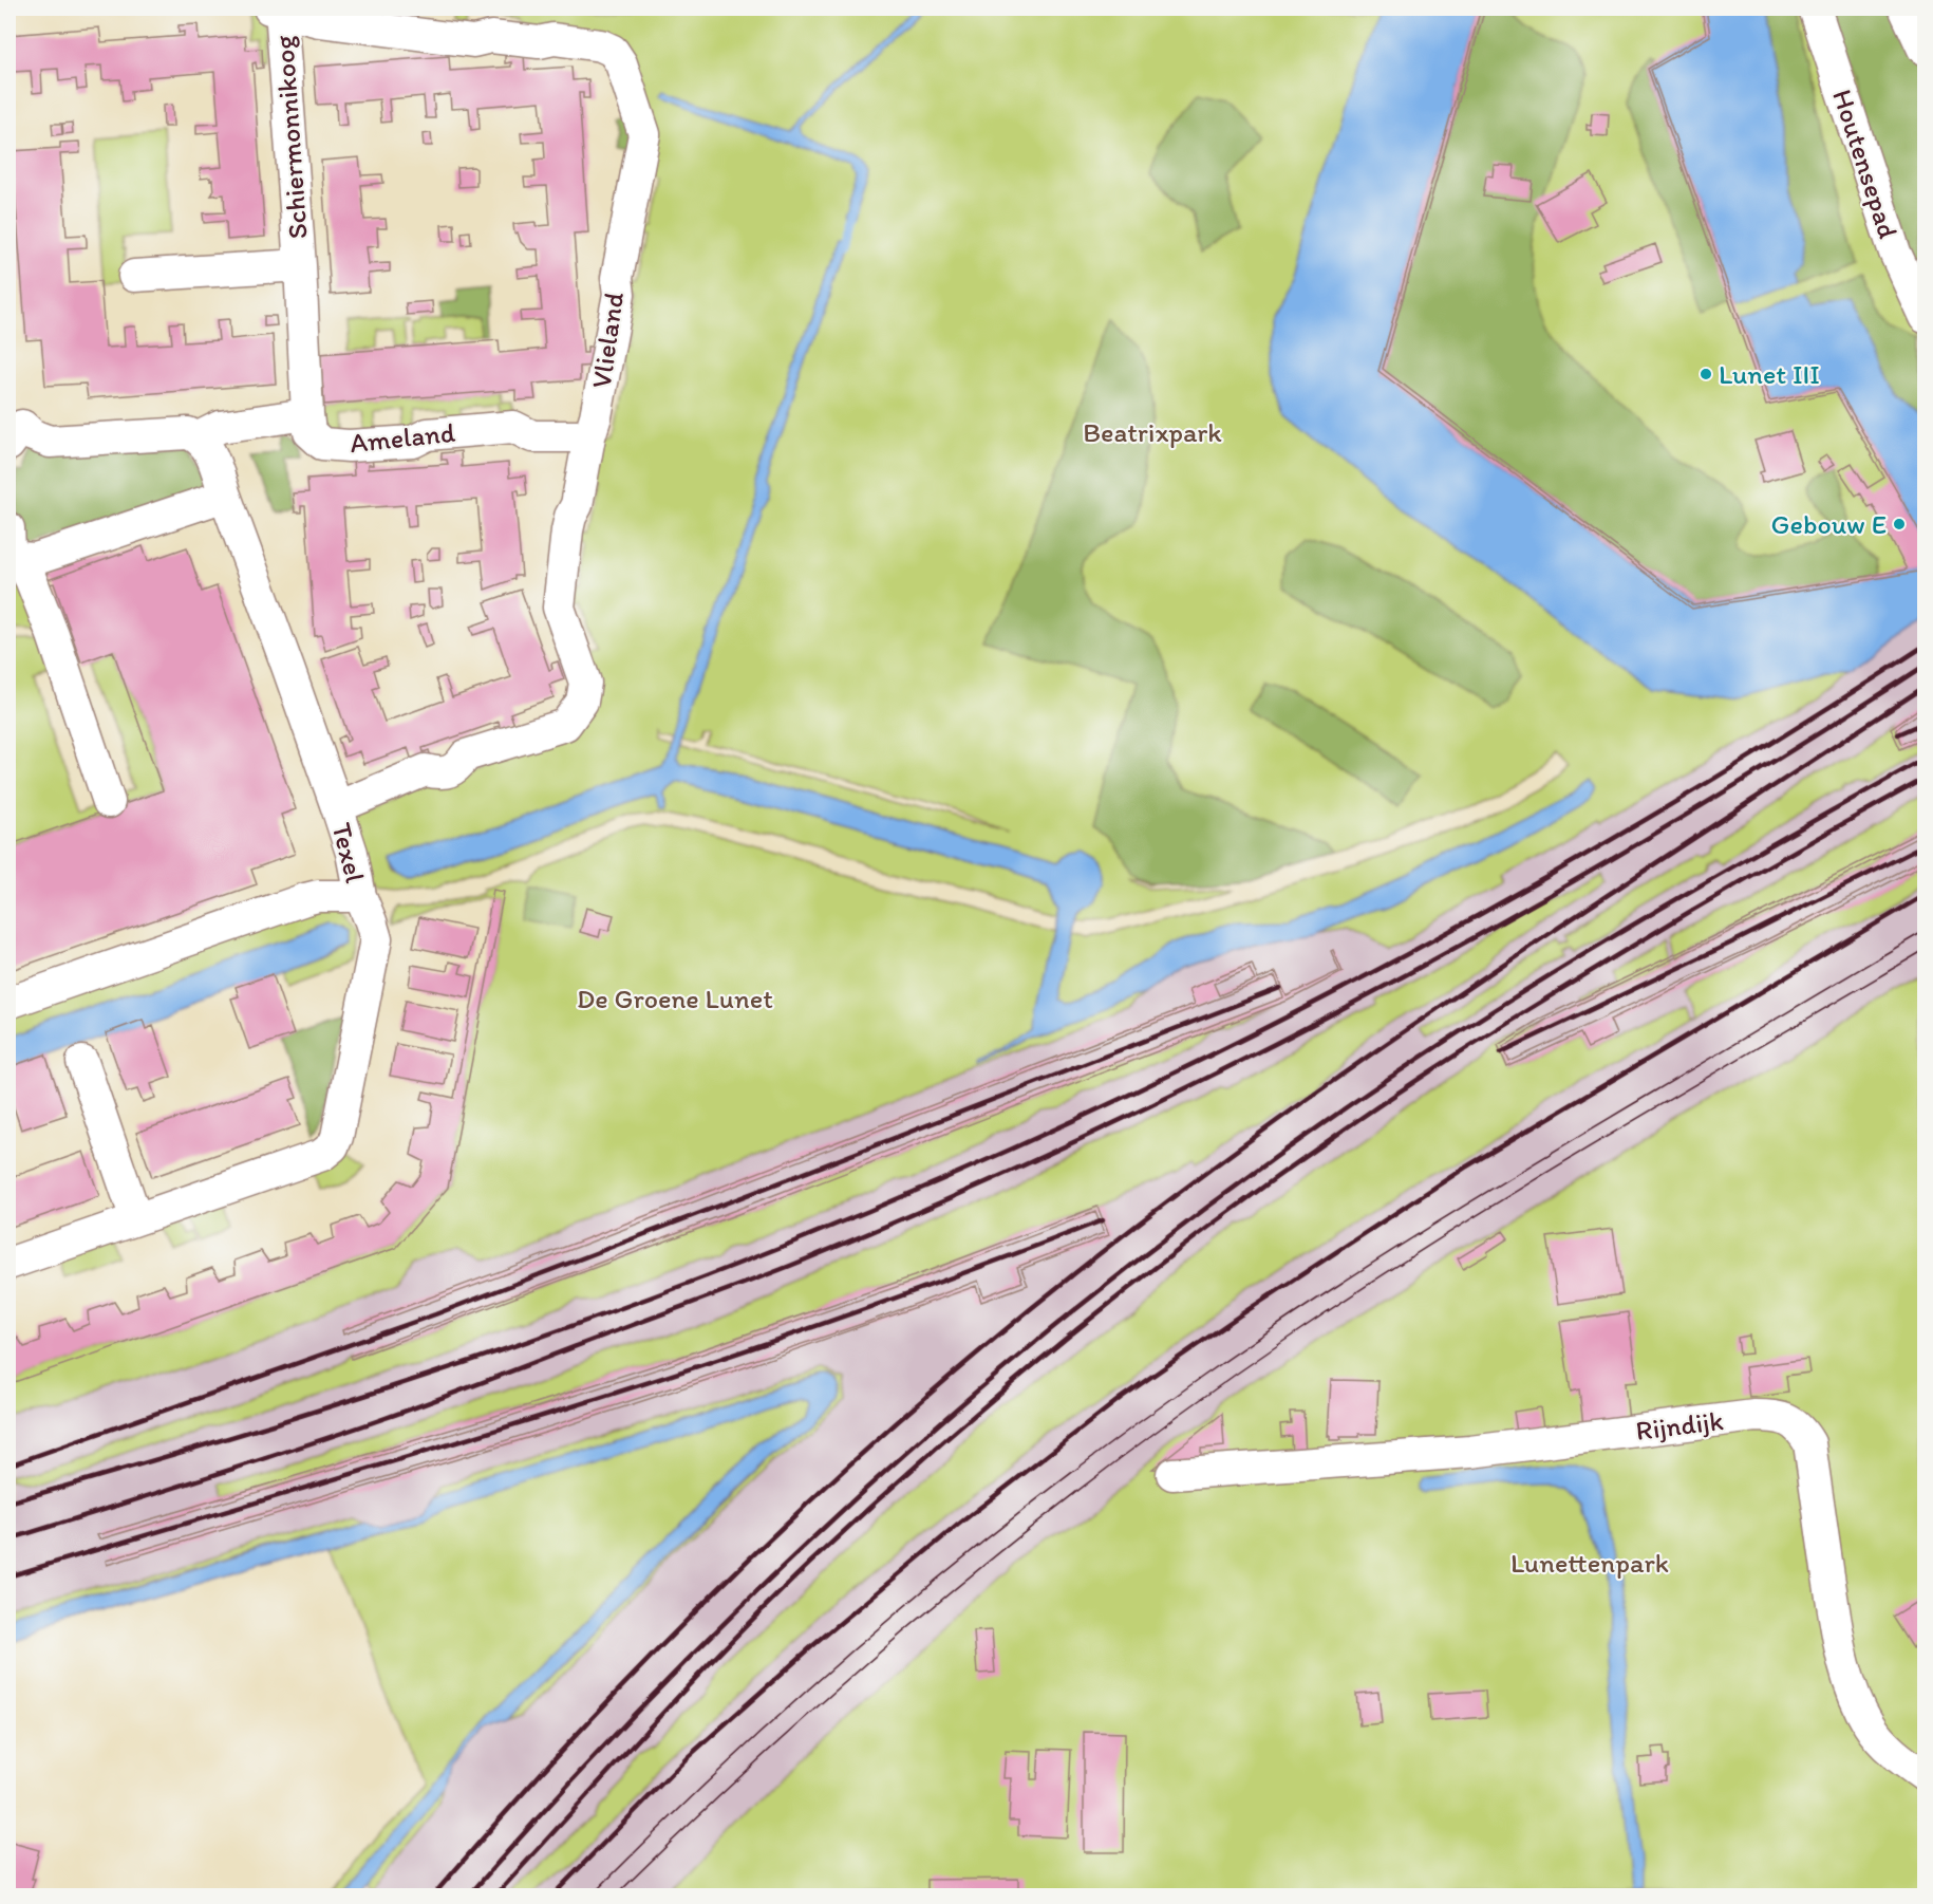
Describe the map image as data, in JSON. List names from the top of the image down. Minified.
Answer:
{"streets":{"street":["Schiermonnikoog","Houtensepad","Vlieland","Ameland","Texel","Rijndijk"]},"crossings":[["Schiermonnikoog","Vlieland"],["Schiermonnikoog","Ameland"],["Vlieland","Ameland"],["Vlieland","Texel"]],"parks":["Beatrixpark","De Groene Lunet","Lunettenpark"],"places":["Lunet III","Gebouw E"]}
